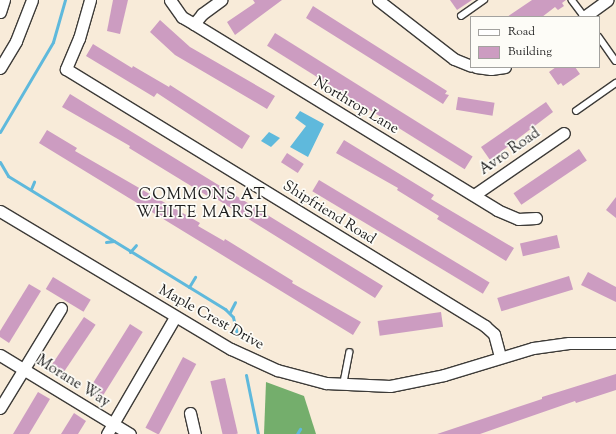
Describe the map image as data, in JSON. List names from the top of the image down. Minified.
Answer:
{"streets":{"street":["Northrop Lane","Avro Road","Shipfriend Road","Maple Crest Drive","Morane Way"]},"crossings":[["Northrop Lane","Avro Road"],["Shipfriend Road","Maple Crest Drive"]],"districts":["COMMONS AT WHITE MARSH"],"legend":["Road","Building"]}
